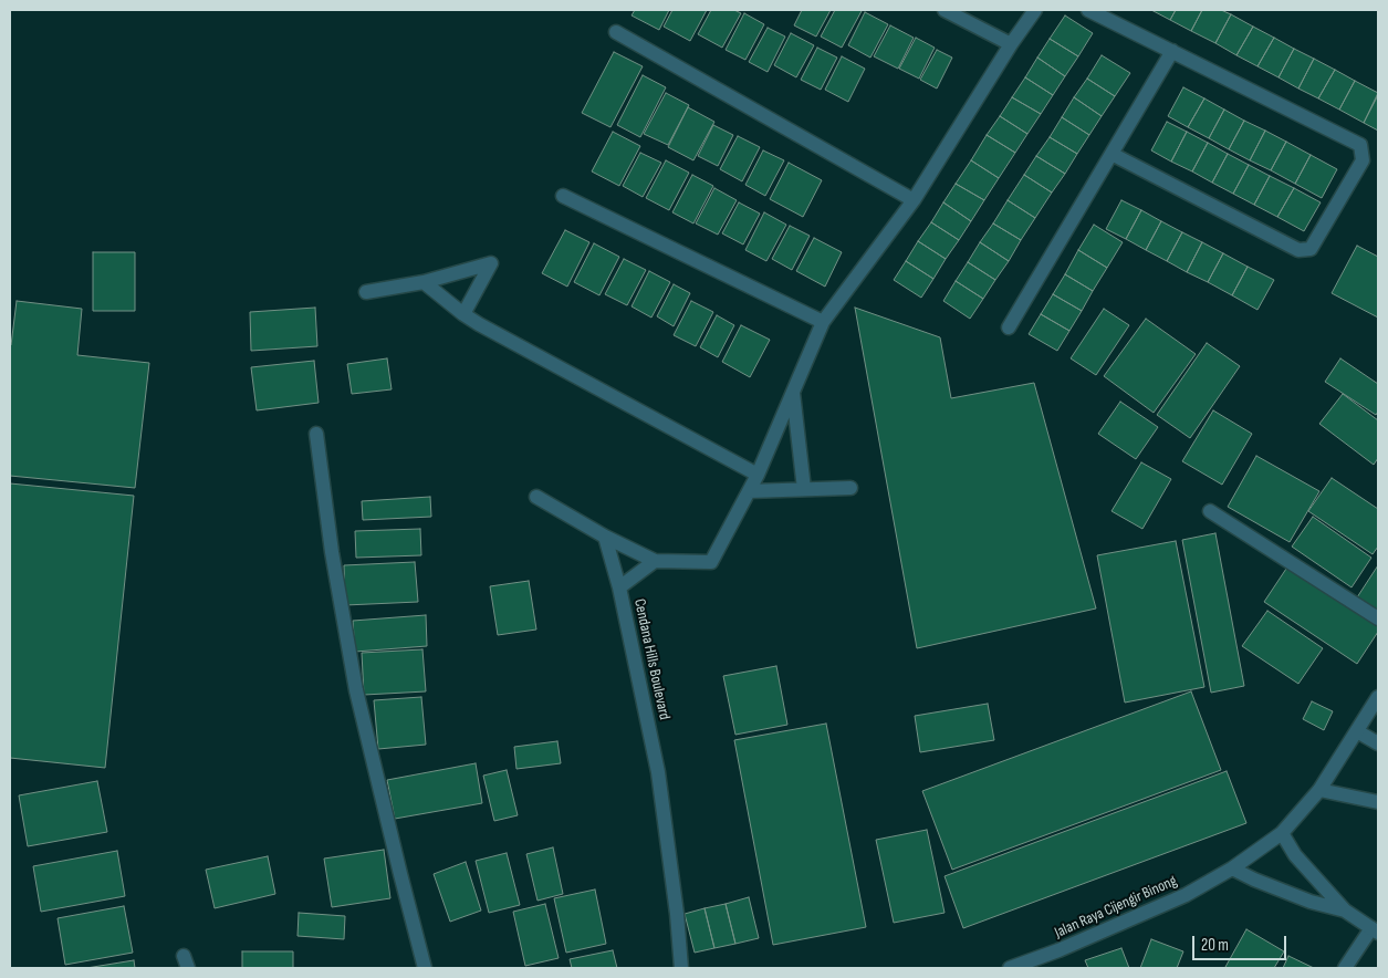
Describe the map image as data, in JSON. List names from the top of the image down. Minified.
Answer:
{"streets":{"street":["Cendana Hills Boulevard","Jalan Raya Cijengir Binong"]},"scale_bar":"20 m"}
